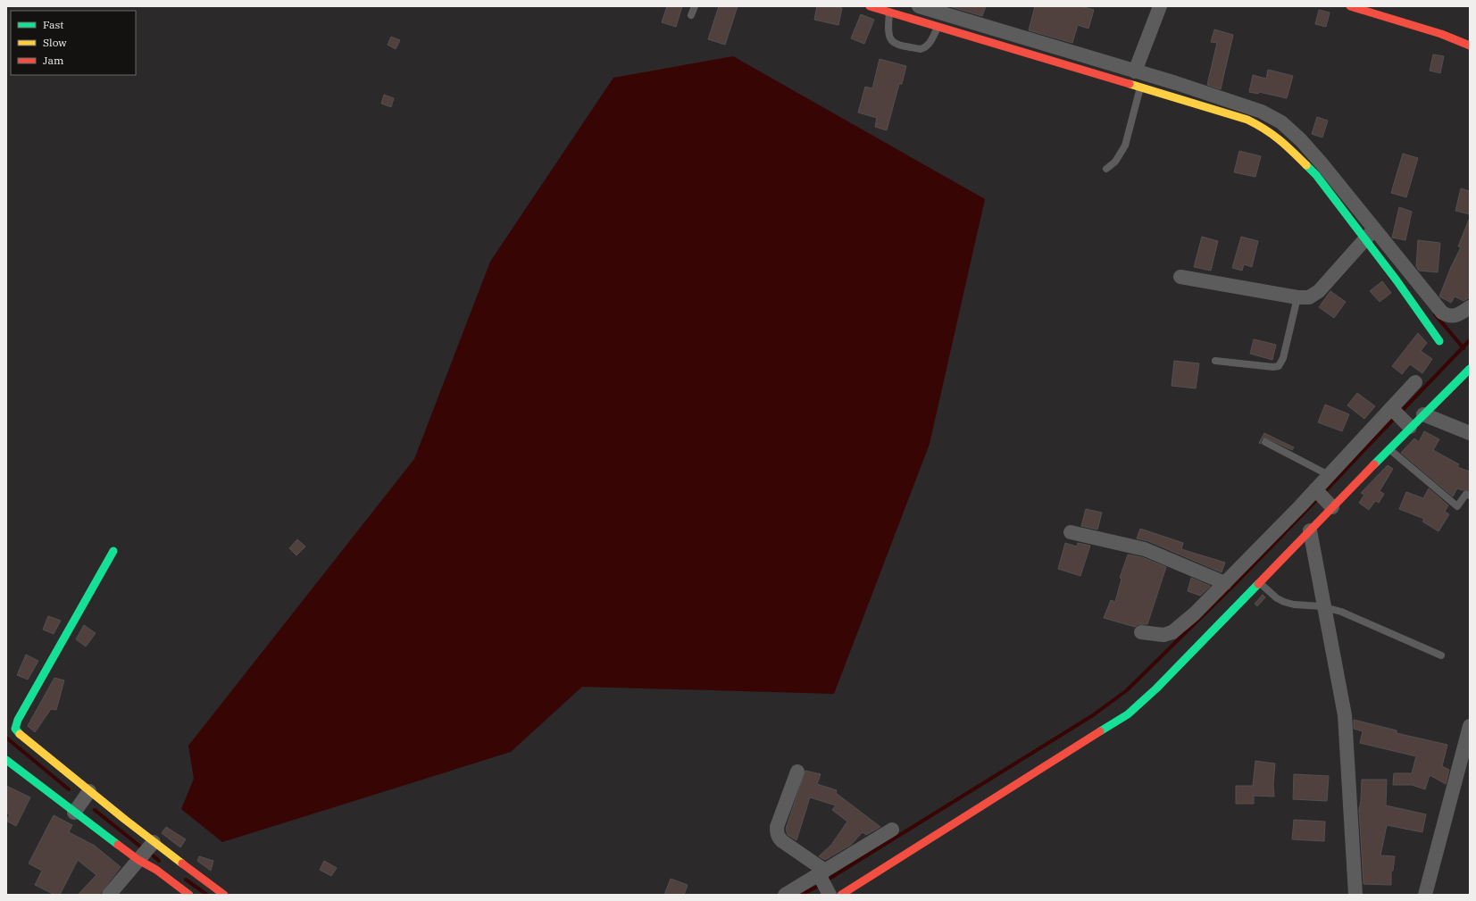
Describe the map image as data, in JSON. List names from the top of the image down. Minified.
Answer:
{"legend":["Fast","Slow","Jam"]}
